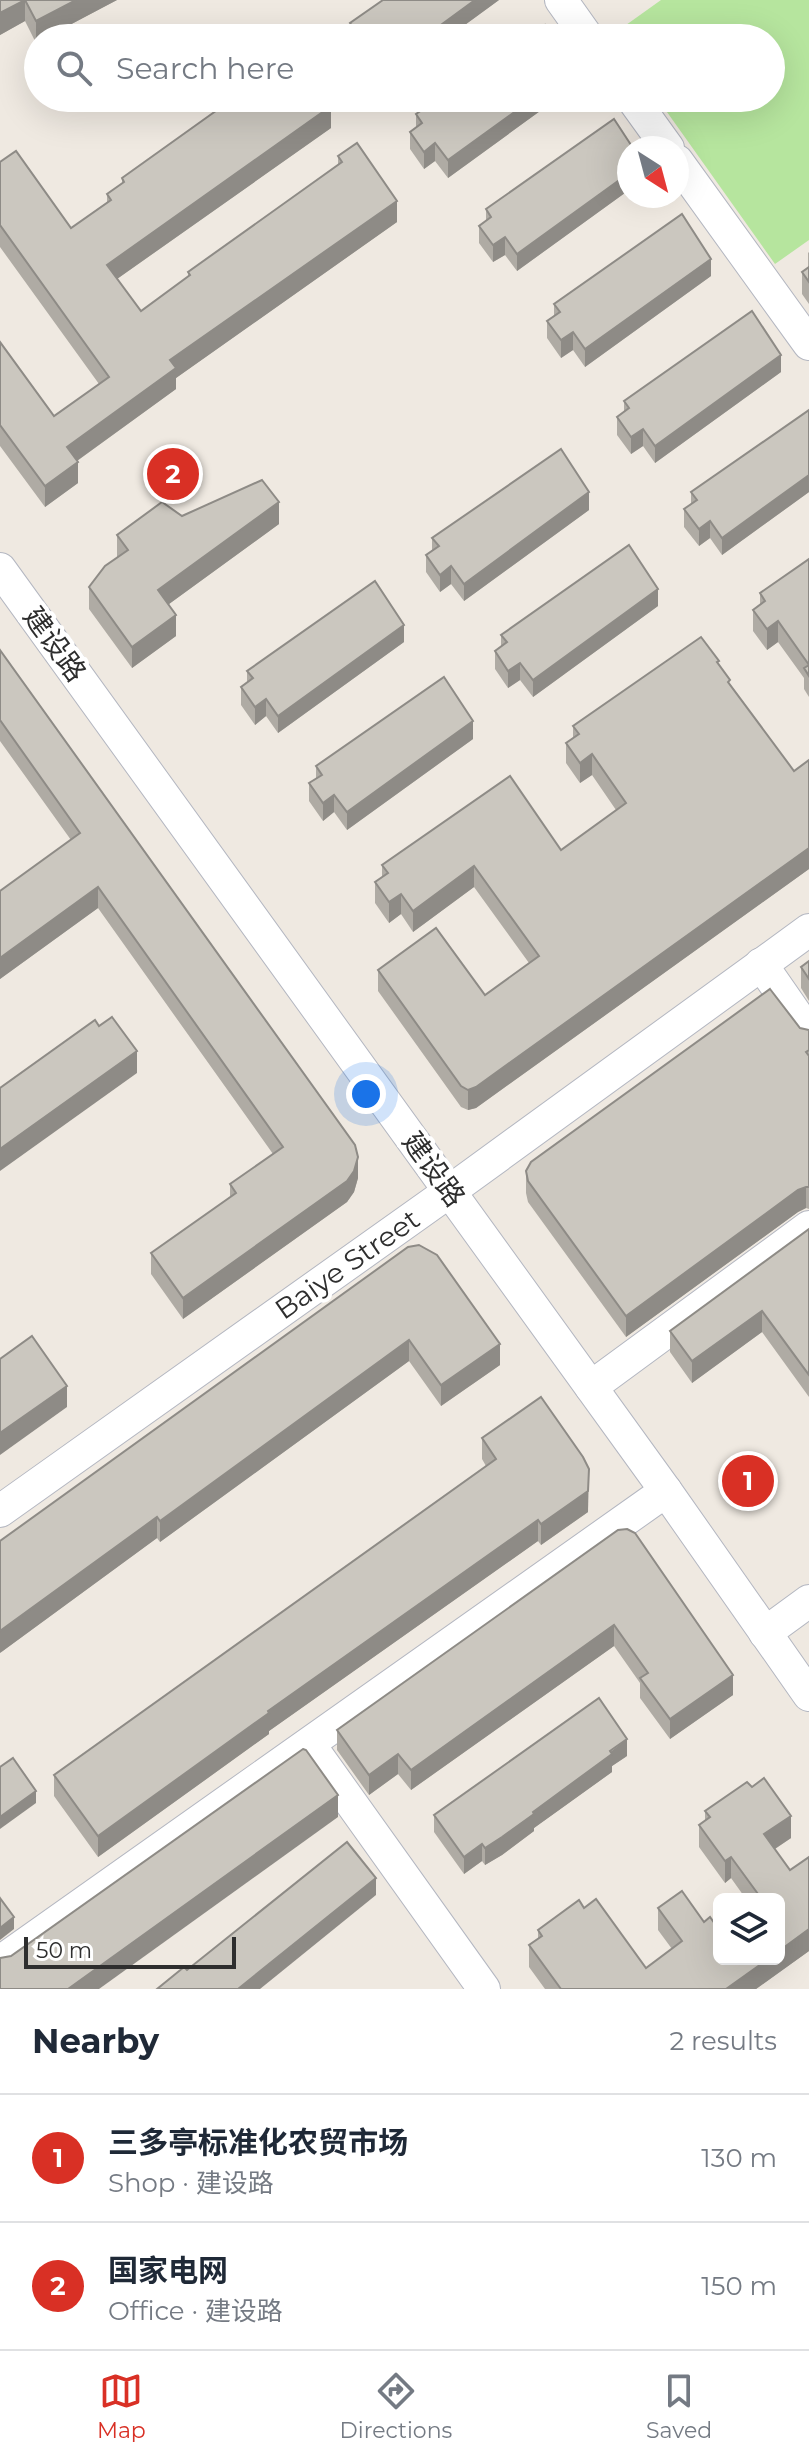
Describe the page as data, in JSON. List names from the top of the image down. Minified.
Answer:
{"streets":{"street":["建设路","Baiye Street"]},"crossings":[["建设路","Baiye Street"]],"scale_bar":"50 m","north":"bottom right","page":{"search":"Search here","pins":["2","1"],"scale":"50 m","heading":["Nearby","2 results"],"list":[{"mark":"1","name":"三多亭标准化农贸市场","note":"Shop · 建设路","value":"130 m"},{"mark":"2","name":"国家电网","note":"Office · 建设路","value":"150 m"}],"nav":["Map","Directions","Saved"]}}
